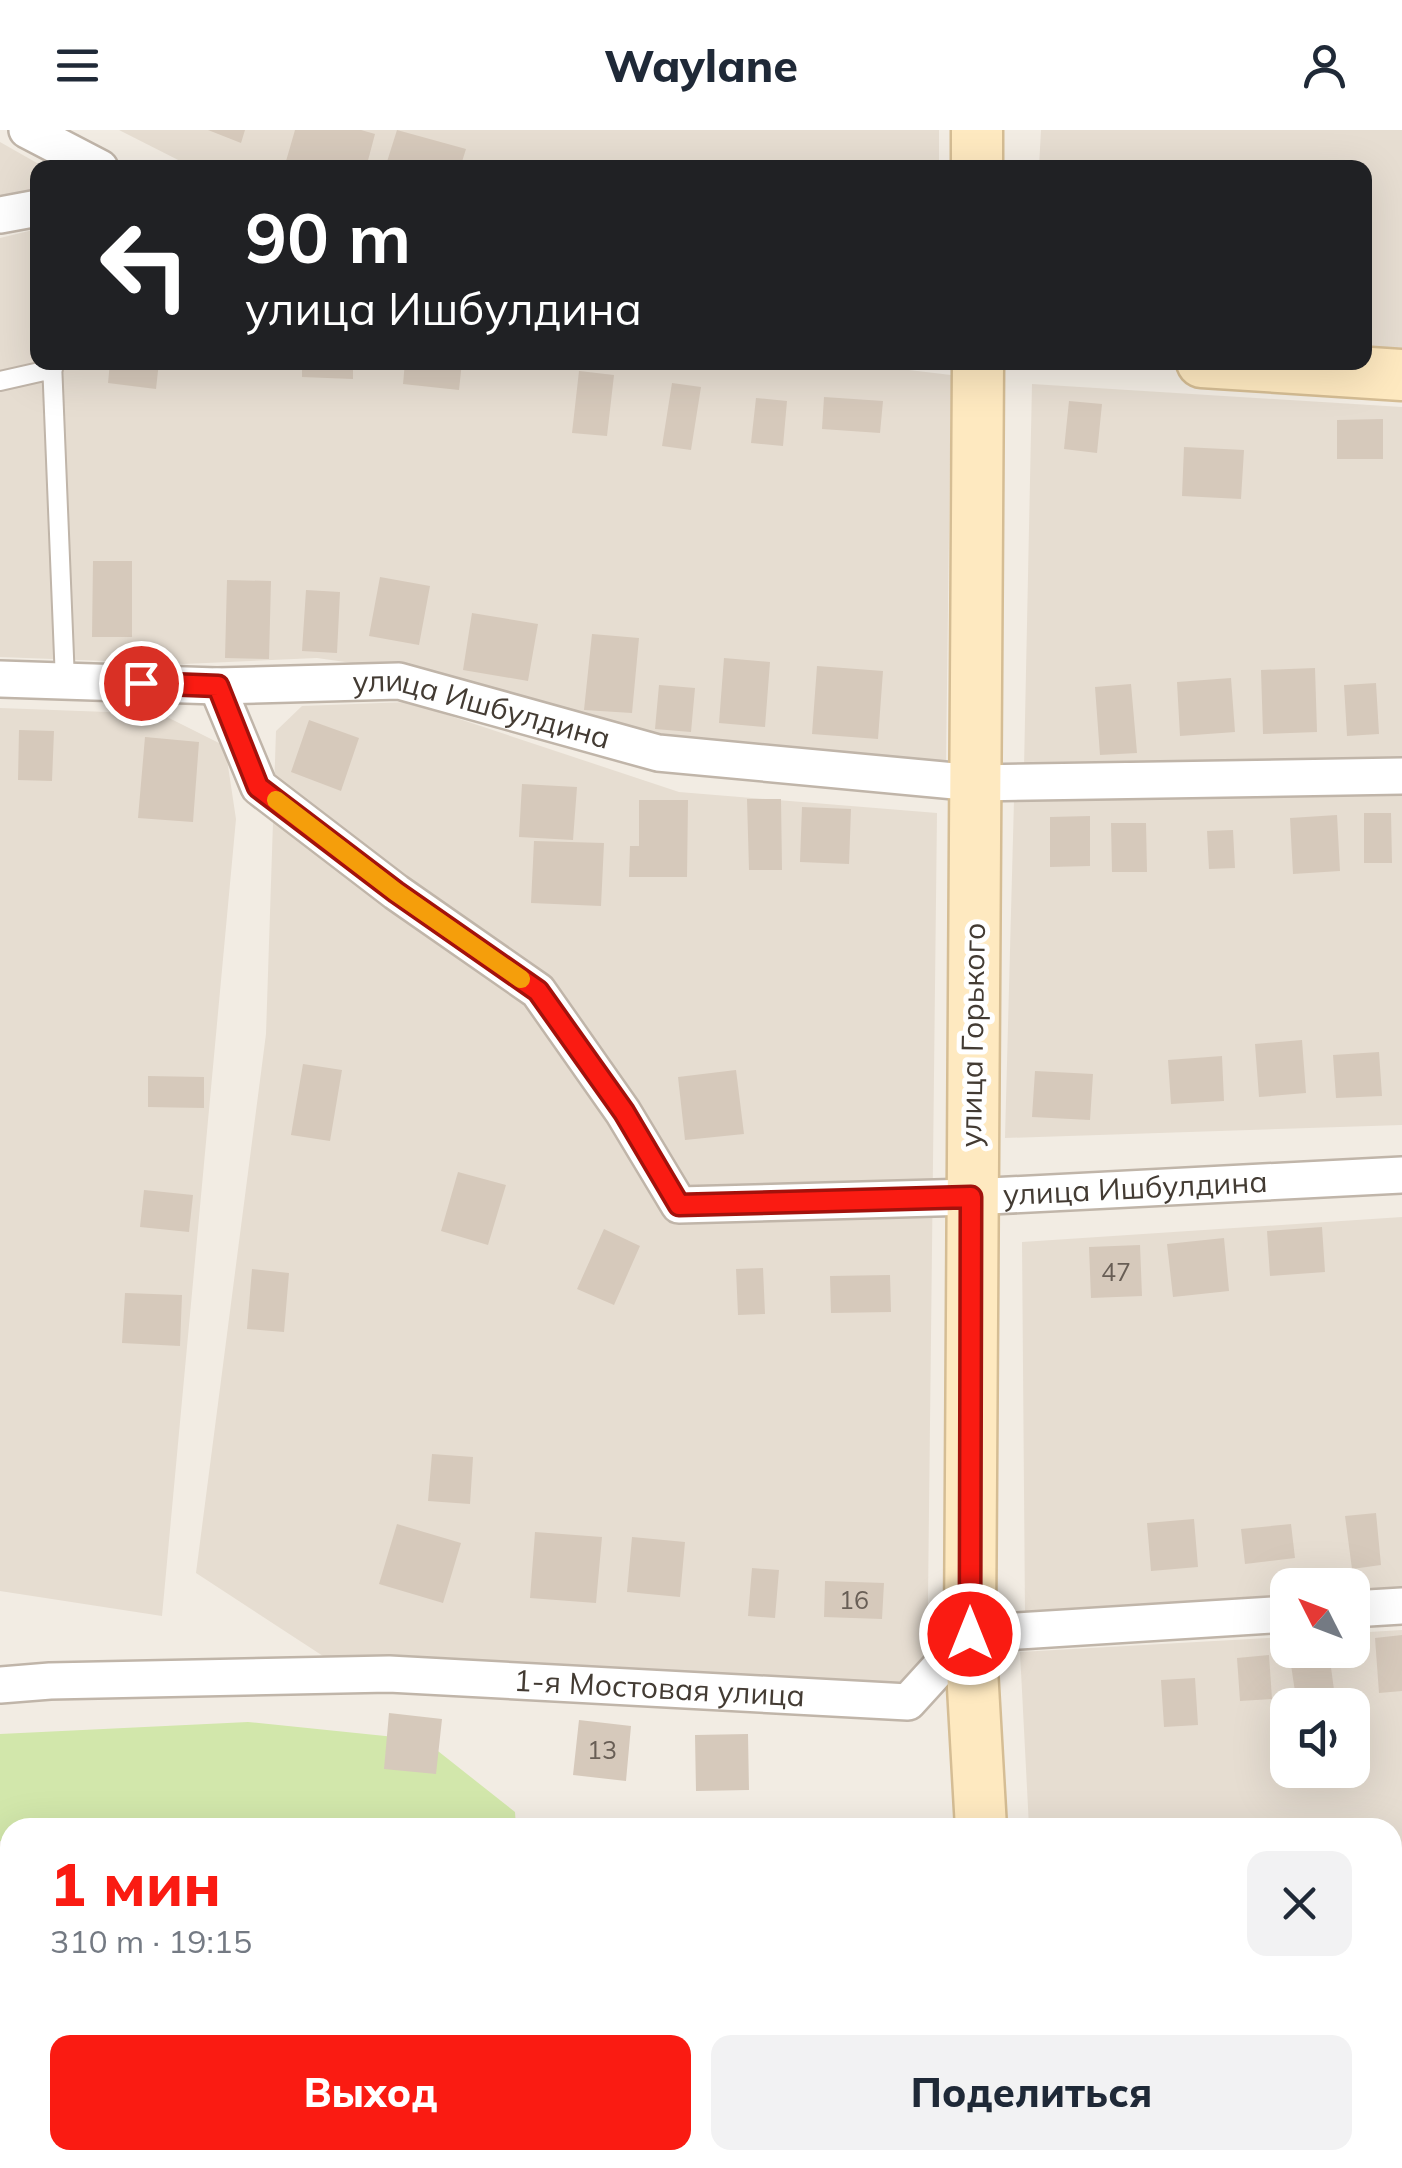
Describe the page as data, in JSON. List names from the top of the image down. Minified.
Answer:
{"streets":{"main road":["улица Горького"],"street":["улица Ишбулдина","1-я Мостовая улица"]},"crossings":[["улица Ишбулдина","улица Горького"],["улица Горького","1-я Мостовая улица"]],"house_numbers":["47","16","13"],"north":"top left","page":{"header":"Waylane","turn":["90 m","улица Ишбулдина"],"heading":["1 мин","310 m · 19:15"],"buttons":["Выход","Поделиться"]}}
